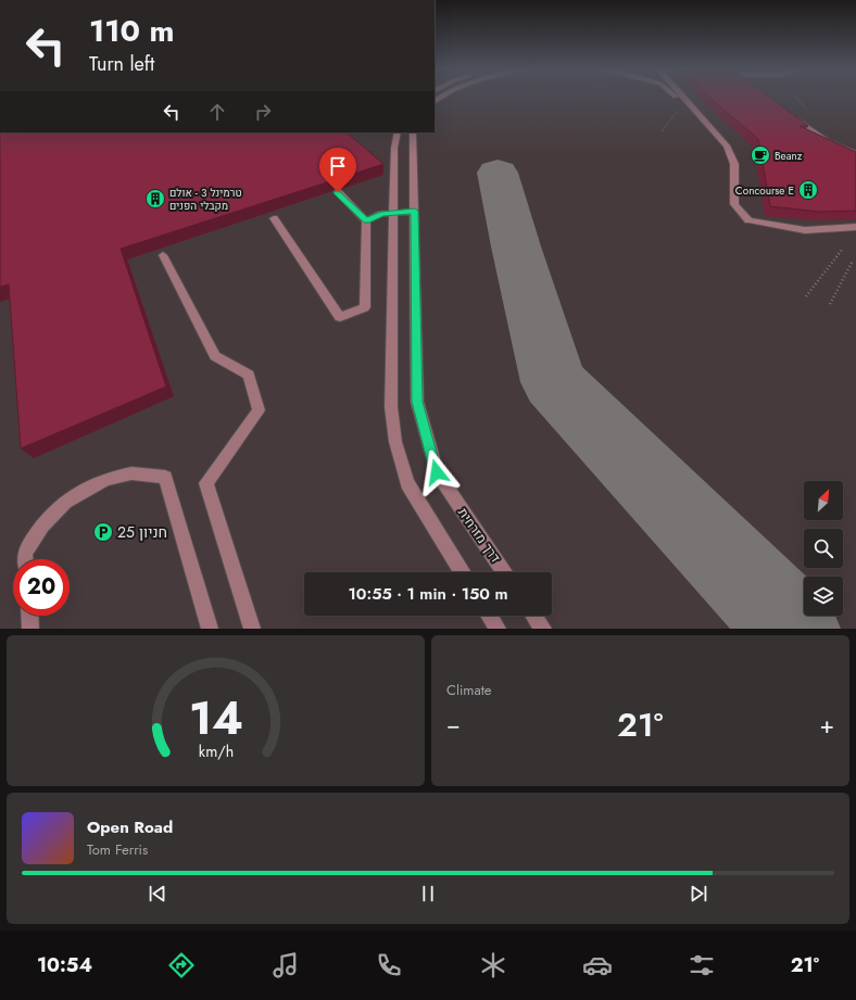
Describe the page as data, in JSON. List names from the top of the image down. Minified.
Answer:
{"streets":{"street":["דרך מזרחית"]},"places":{"cafe":["Beanz"],"building":["Concourse E","טרמינל 3 - אולם מקבלי הפנים"],"parking":["חניון 25"]},"north":"top right","page":{"turn":["110 m","Turn left"],"limit":"20","trip":"10:55 · 1 min · 150 m","tile":"Climate","heat":["−","21°","+"],"song":["Open Road","Tom Ferris"],"tabs":["10:54","21°"],"gauge":["14","km/h"]}}
